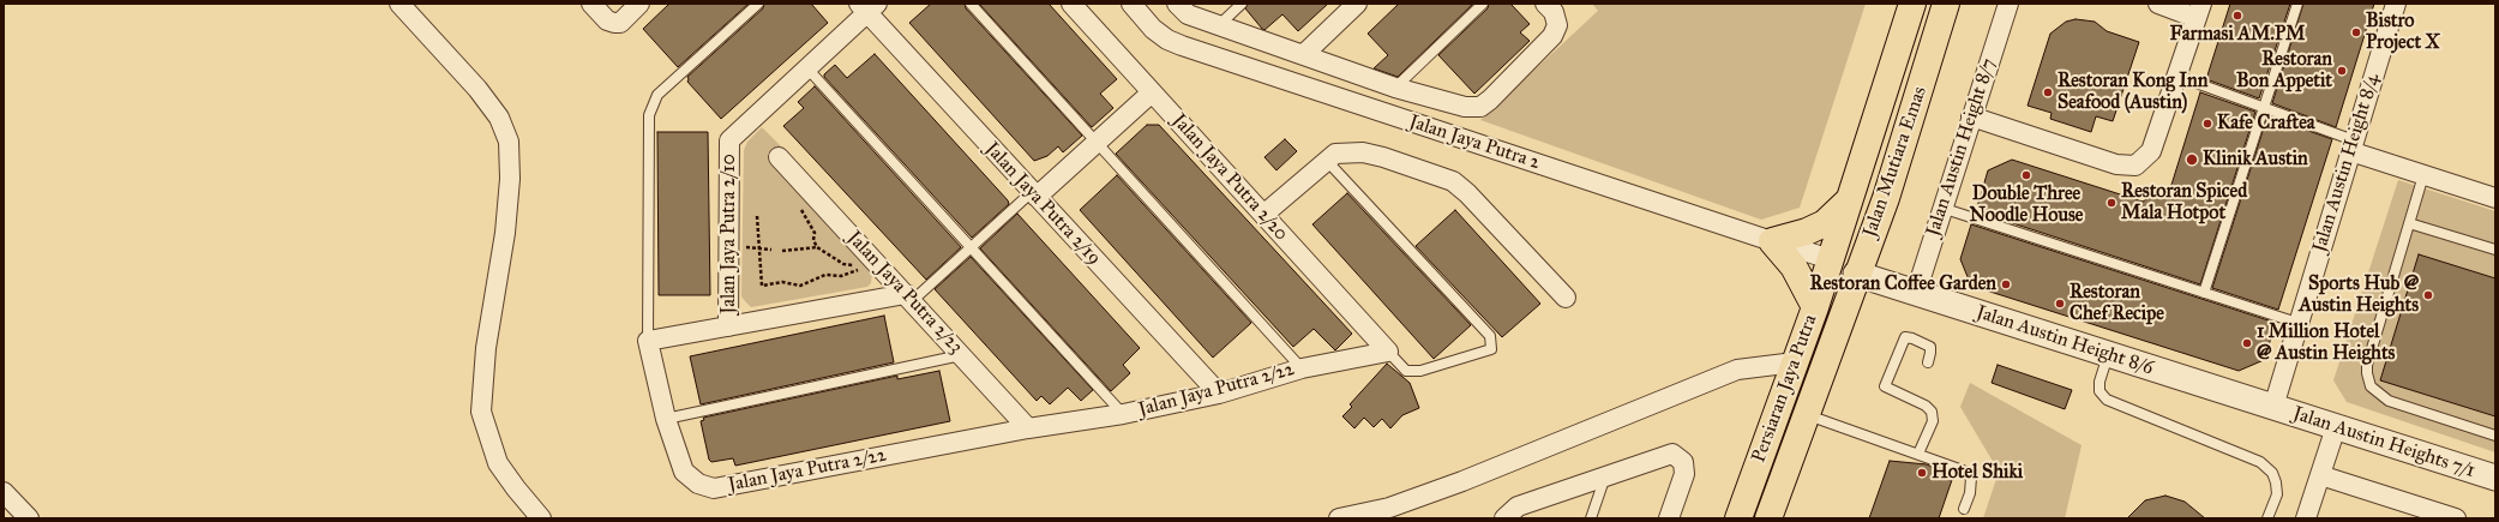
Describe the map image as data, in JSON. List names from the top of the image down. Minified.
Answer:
{"streets":{"main road":["Jalan Mutiara Emas","Persiaran Jaya Putra"],"street":["Jalan Jaya Putra 2","Jalan Austin Height 8/7","Jalan Austin Height 8/4","Jalan Jaya Putra 2/20","Jalan Jaya Putra 2/19","Jalan Jaya Putra 2/10","Jalan Jaya Putra 2/23","Jalan Austin Height 8/6","Jalan Jaya Putra 2/22","Jalan Austin Heights 7/1"]},"crossings":[["Jalan Jaya Putra 2","Jalan Mutiara Emas"],["Jalan Jaya Putra 2","Persiaran Jaya Putra"],["Jalan Austin Height 8/7","Jalan Austin Height 8/6"],["Jalan Mutiara Emas","Jalan Austin Height 8/6"],["Jalan Mutiara Emas","Persiaran Jaya Putra"],["Jalan Austin Height 8/4","Jalan Austin Height 8/6"],["Jalan Austin Height 8/4","Jalan Austin Heights 7/1"],["Jalan Jaya Putra 2/20","Jalan Jaya Putra 2/22"],["Jalan Jaya Putra 2/19","Jalan Jaya Putra 2/10"],["Jalan Jaya Putra 2/19","Jalan Jaya Putra 2/22"],["Jalan Jaya Putra 2/23","Jalan Jaya Putra 2/22"],["Jalan Austin Height 8/6","Jalan Austin Heights 7/1"]],"places":["Farmasi AM.PM","Bistro Project X","Restoran Bon Appetit","Restoran Kong Inn Seafood (Austin)","Kafe Craftea","Klinik Austin","Double Three Noodle House","Restoran Spiced Mala Hotpot","Restoran Coffee Garden","Sports Hub @ Austin Heights","Restoran Chef Recipe","1 Million Hotel @ Austin Heights","Hotel Shiki"]}
